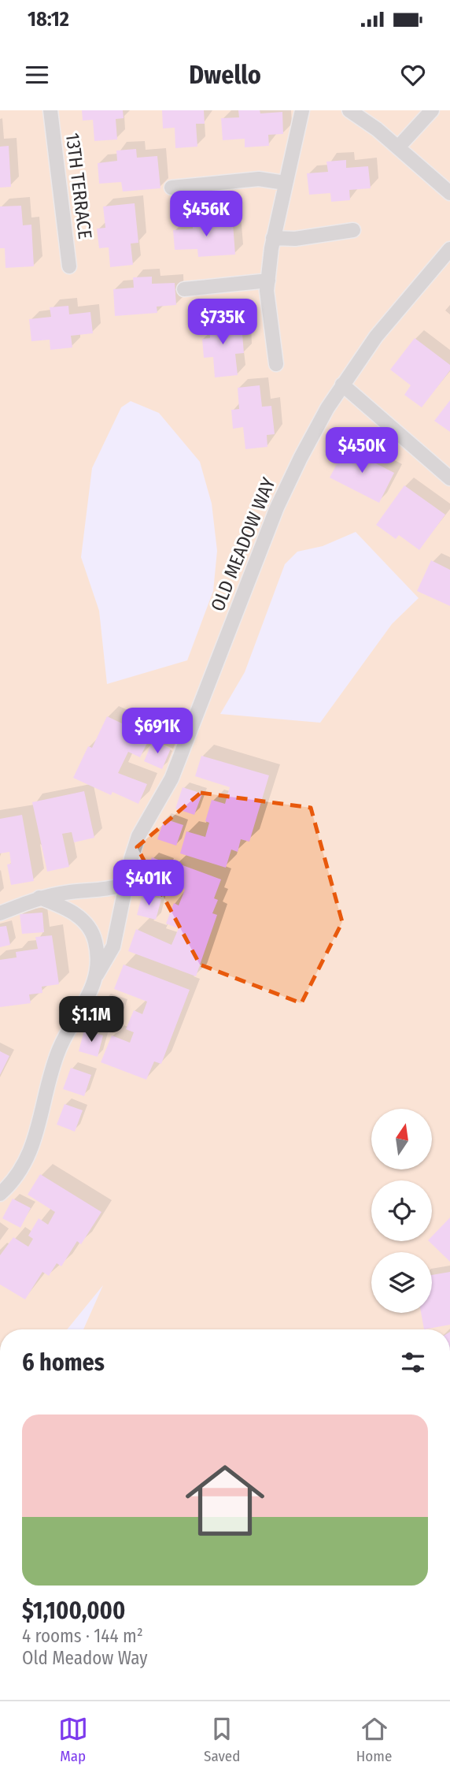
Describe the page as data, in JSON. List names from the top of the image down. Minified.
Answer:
{"streets":{"street":["13TH TERRACE","OLD MEADOW WAY"]},"north":"top","page":{"status":"18:12","header":"Dwello","price":["$456K","$735K","$450K","$691K","$401K","$1.1M"],"heading":"6 homes","list":[{"name":"$1,100,000","note":"4 rooms · 144 m² · Old Meadow Way"}],"tabs":["Map","Saved","Home"]}}
